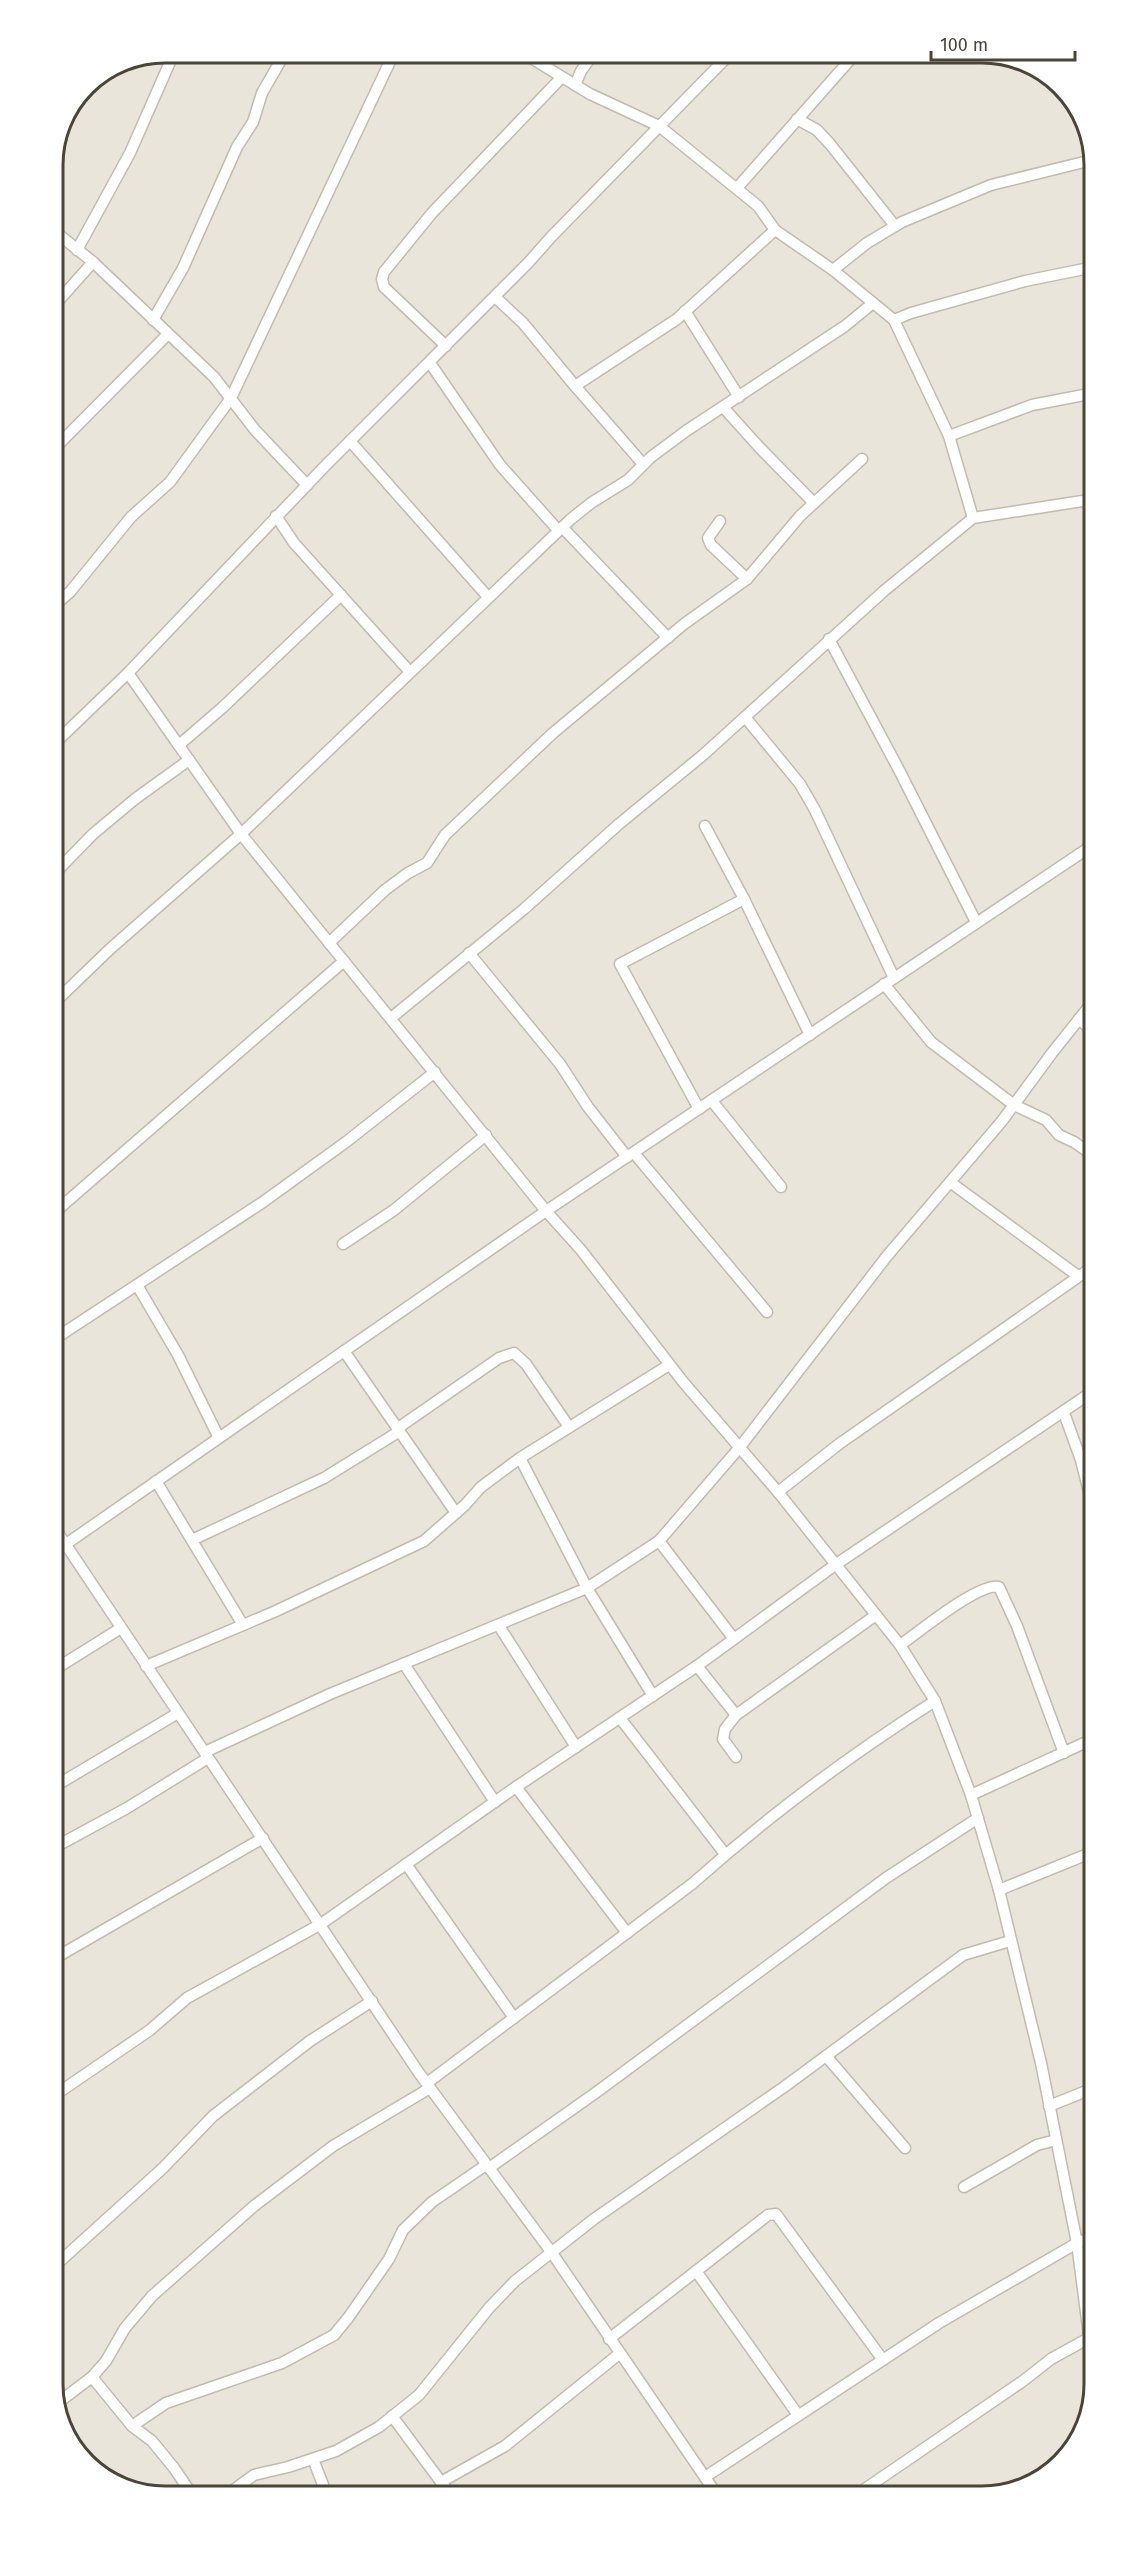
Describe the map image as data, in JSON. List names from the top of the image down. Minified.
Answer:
{"scale_bar":"100 m"}
